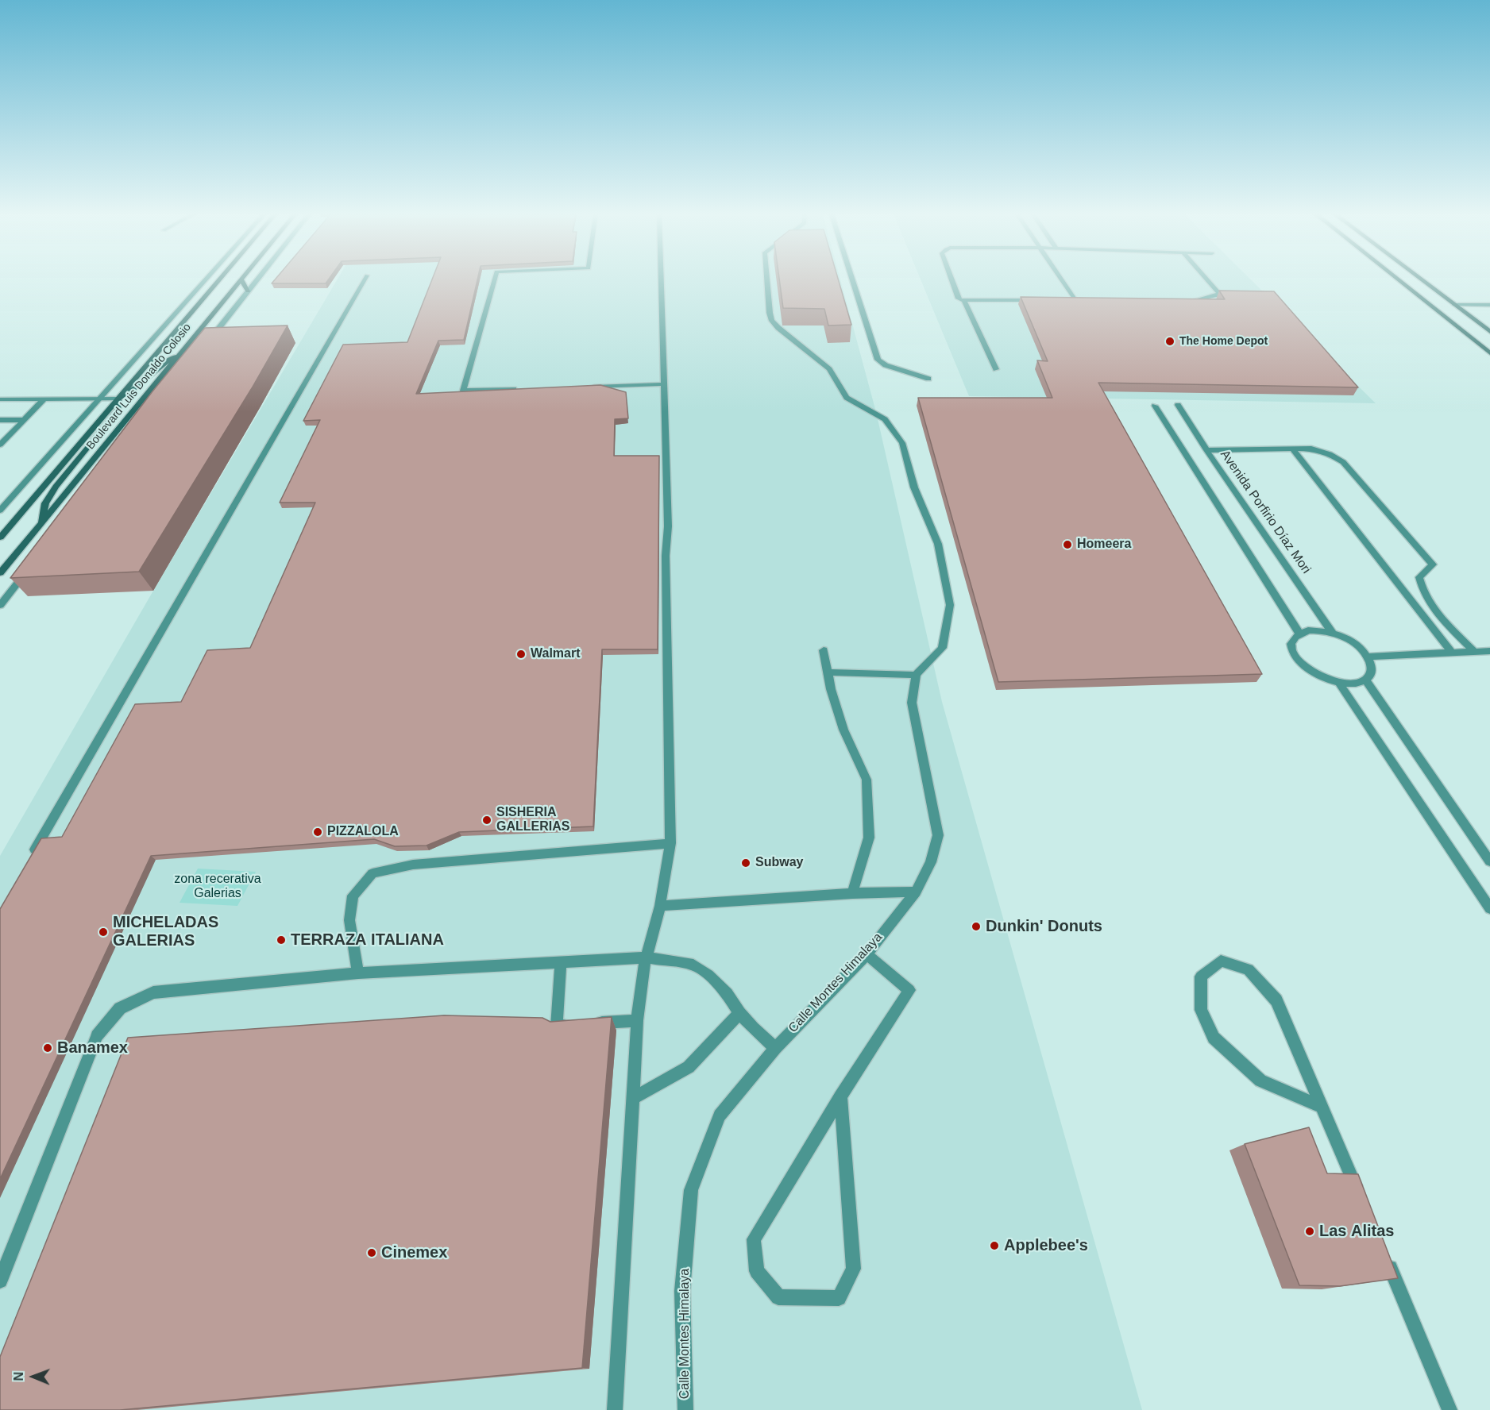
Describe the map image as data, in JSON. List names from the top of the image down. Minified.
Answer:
{"streets":{"main road":["Boulevard Luis Donaldo Colosio"],"street":["Avenida Porfirio Díaz Mori","Calle Montes Himalaya"]},"parks":["zona recerativa Galerias"],"places":["The Home Depot","Homeera","Walmart","SISHERIA GALLERIAS","PIZZALOLA","Subway","Dunkin' Donuts","MICHELADAS GALERIAS","TERRAZA ITALIANA","Banamex","Las Alitas","Applebee's","Cinemex"],"north":"left"}
